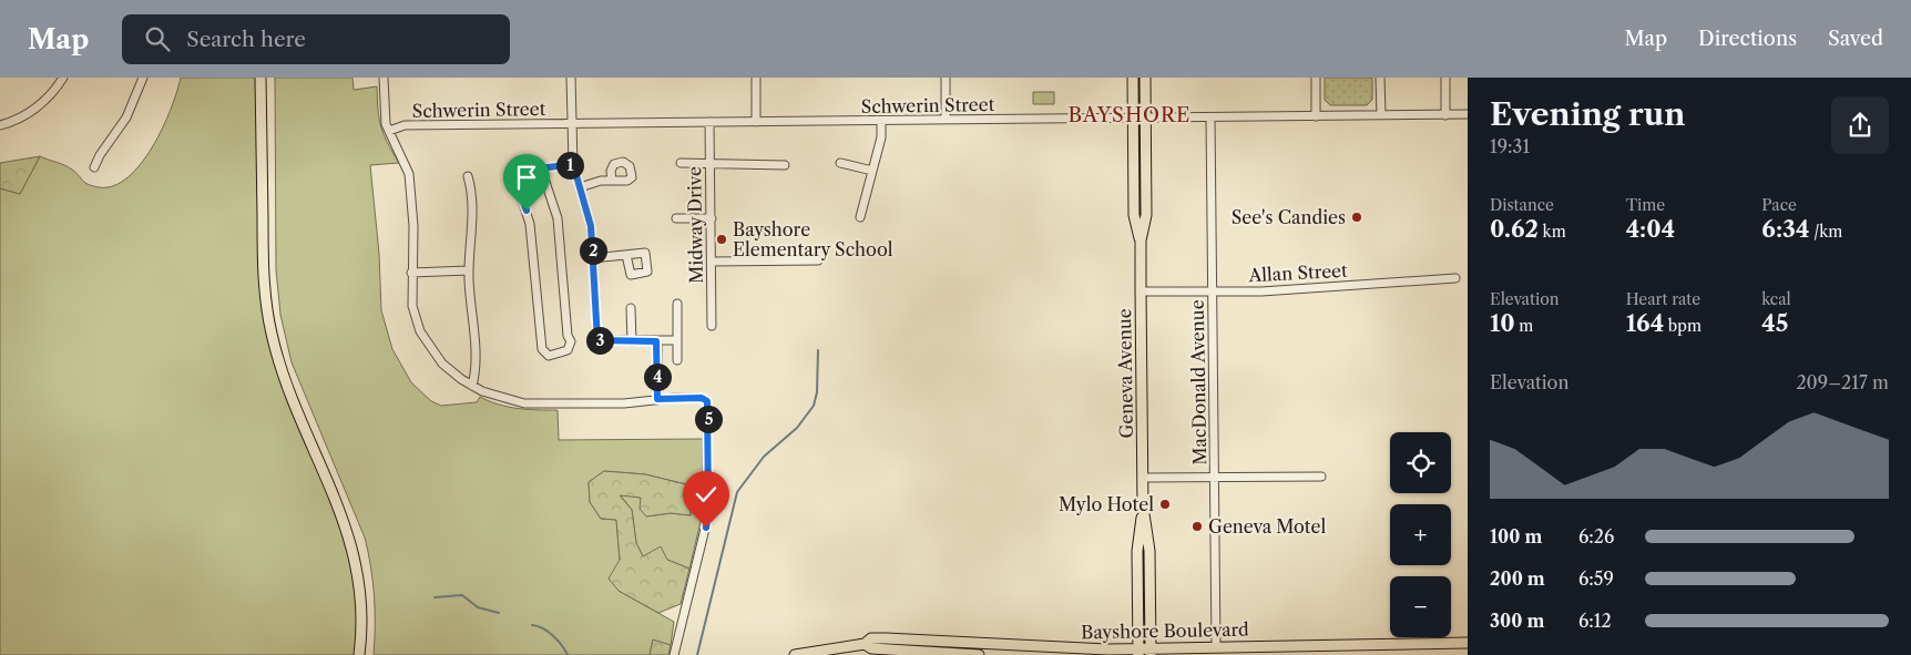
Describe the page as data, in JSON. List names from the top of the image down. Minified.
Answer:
{"streets":{"main road":["Geneva Avenue","Bayshore Boulevard"],"street":["Schwerin Street","Midway Drive","Allan Street","MacDonald Avenue"]},"crossings":[["Schwerin Street","Midway Drive"],["Schwerin Street","Geneva Avenue"],["Schwerin Street","MacDonald Avenue"],["Allan Street","Geneva Avenue"],["Allan Street","MacDonald Avenue"],["Geneva Avenue","Bayshore Boulevard"],["MacDonald Avenue","Bayshore Boulevard"]],"districts":["BAYSHORE"],"places":["See's Candies","Bayshore Elementary School","Mylo Hotel","Geneva Motel"],"page":{"header":"Map","search":"Search here","nav":["Map","Directions","Saved"],"heading":["Evening run","19:31"],"pins":["1","2","3","4","5"],"stats":[["Distance","0.62 km"],["Time","4:04"],["Pace","6:34 /km"],["Elevation","10 m"],["Heart rate","164 bpm"],["kcal","45"]],"chart":["Elevation","209–217 m"],"map_buttons":["+","−"],"list":[{"name":"100 m","note":"6:26"},{"name":"200 m","note":"6:59"},{"name":"300 m","note":"6:12"}]}}
